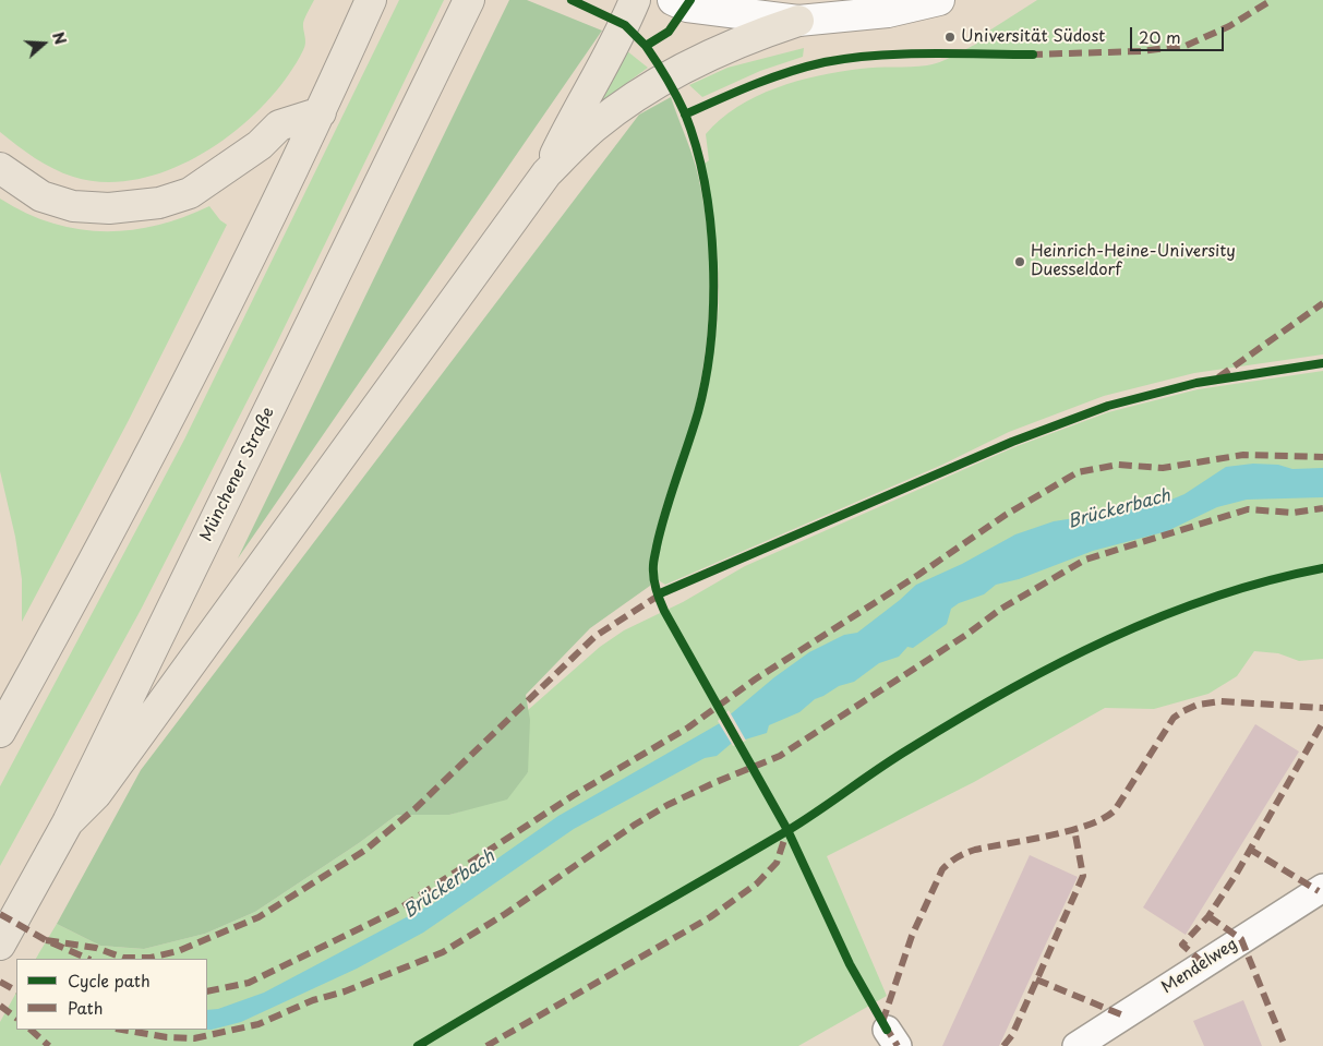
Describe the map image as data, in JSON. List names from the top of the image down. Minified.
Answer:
{"streets":{"highway":["Münchener Straße"],"street":["Mendelweg"]},"water":["Brückerbach"],"places":["Universität Südost","Heinrich-Heine-University Duesseldorf"],"legend":["Cycle path","Path"],"scale_bar":"20 m","north":"right"}
